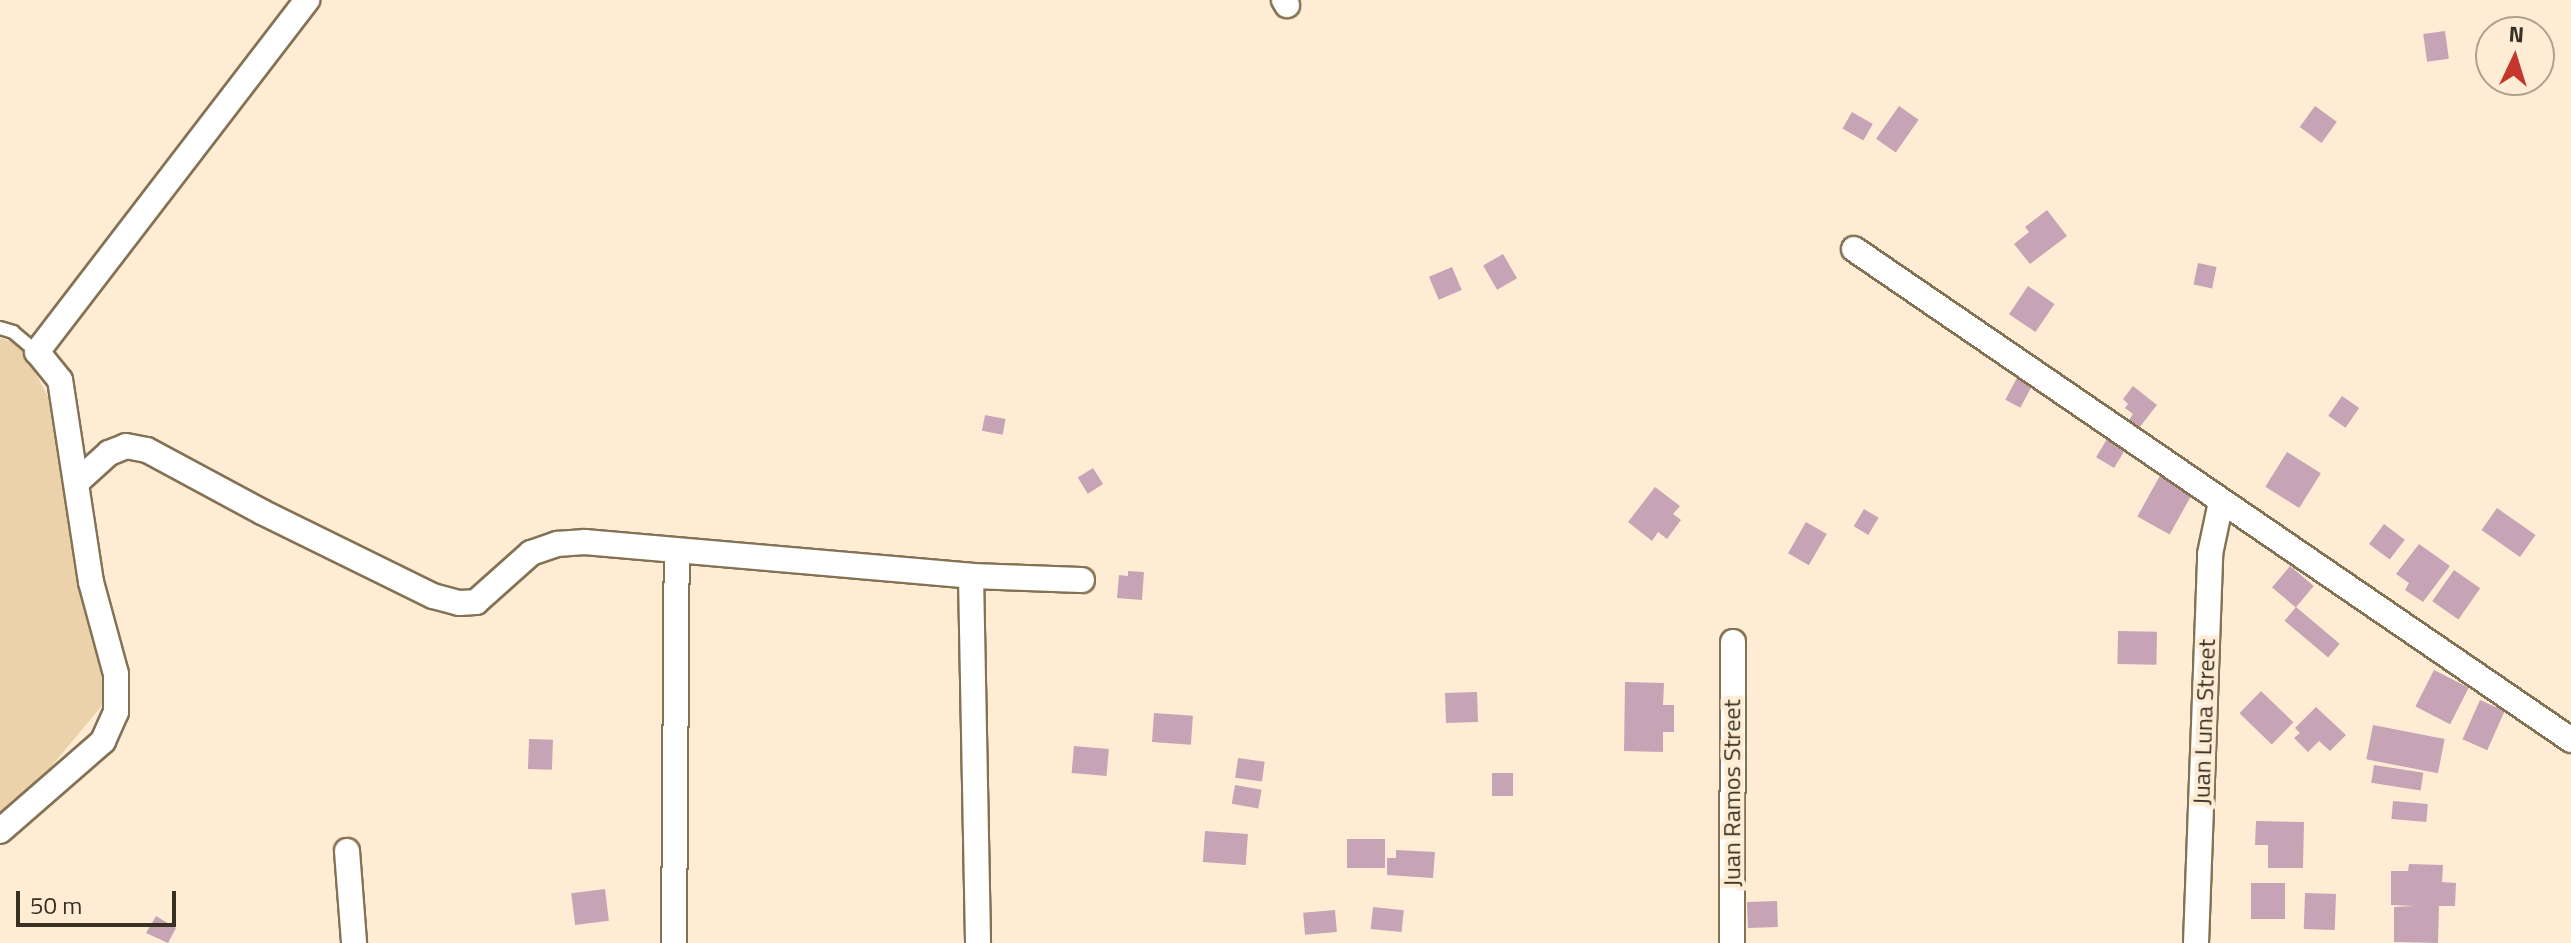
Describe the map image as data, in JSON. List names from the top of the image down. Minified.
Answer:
{"streets":{"street":["Juan Luna Street","Juan Ramos Street"]},"scale_bar":"50 m","north":"top"}
